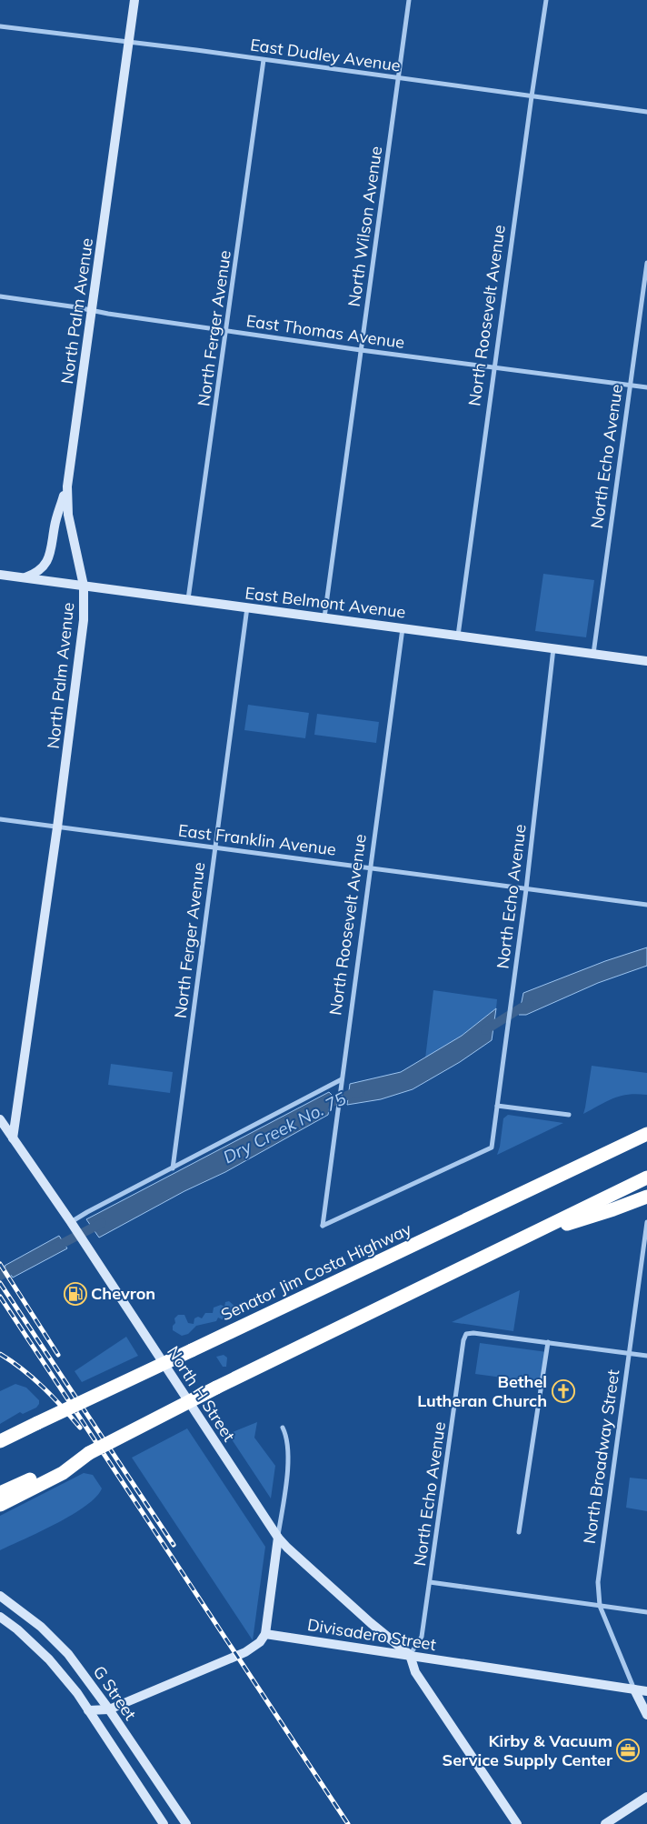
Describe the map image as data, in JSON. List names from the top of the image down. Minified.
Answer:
{"streets":{"highway":["Senator Jim Costa Highway"],"main road":["North Palm Avenue","East Belmont Avenue","North H Street","Divisadero Street","G Street"],"street":["East Dudley Avenue","North Wilson Avenue","North Roosevelt Avenue","North Ferger Avenue","East Thomas Avenue","North Echo Avenue","East Franklin Avenue","North Broadway Street"]},"crossings":[["East Dudley Avenue","North Wilson Avenue"],["East Dudley Avenue","North Palm Avenue"],["East Dudley Avenue","North Roosevelt Avenue"],["East Dudley Avenue","North Ferger Avenue"],["North Wilson Avenue","East Thomas Avenue"],["North Wilson Avenue","East Belmont Avenue"],["North Palm Avenue","East Thomas Avenue"],["North Palm Avenue","East Belmont Avenue"],["North Palm Avenue","East Franklin Avenue"],["North Palm Avenue","North H Street"],["North Roosevelt Avenue","East Thomas Avenue"],["North Roosevelt Avenue","North Echo Avenue"],["North Roosevelt Avenue","East Belmont Avenue"],["North Roosevelt Avenue","East Franklin Avenue"],["North Ferger Avenue","East Thomas Avenue"],["North Ferger Avenue","East Belmont Avenue"],["North Ferger Avenue","East Franklin Avenue"],["East Thomas Avenue","North Echo Avenue"],["North Echo Avenue","East Belmont Avenue"],["North Echo Avenue","East Franklin Avenue"],["North Echo Avenue","North H Street"],["North Echo Avenue","Divisadero Street"],["North H Street","Divisadero Street"],["North Broadway Street","Divisadero Street"]],"water":["Dry Creek No. 75"],"places":{"fuel station":["Chevron"],"church":["Bethel Lutheran Church"],"office":["Kirby & Vacuum Service Supply Center"]}}
